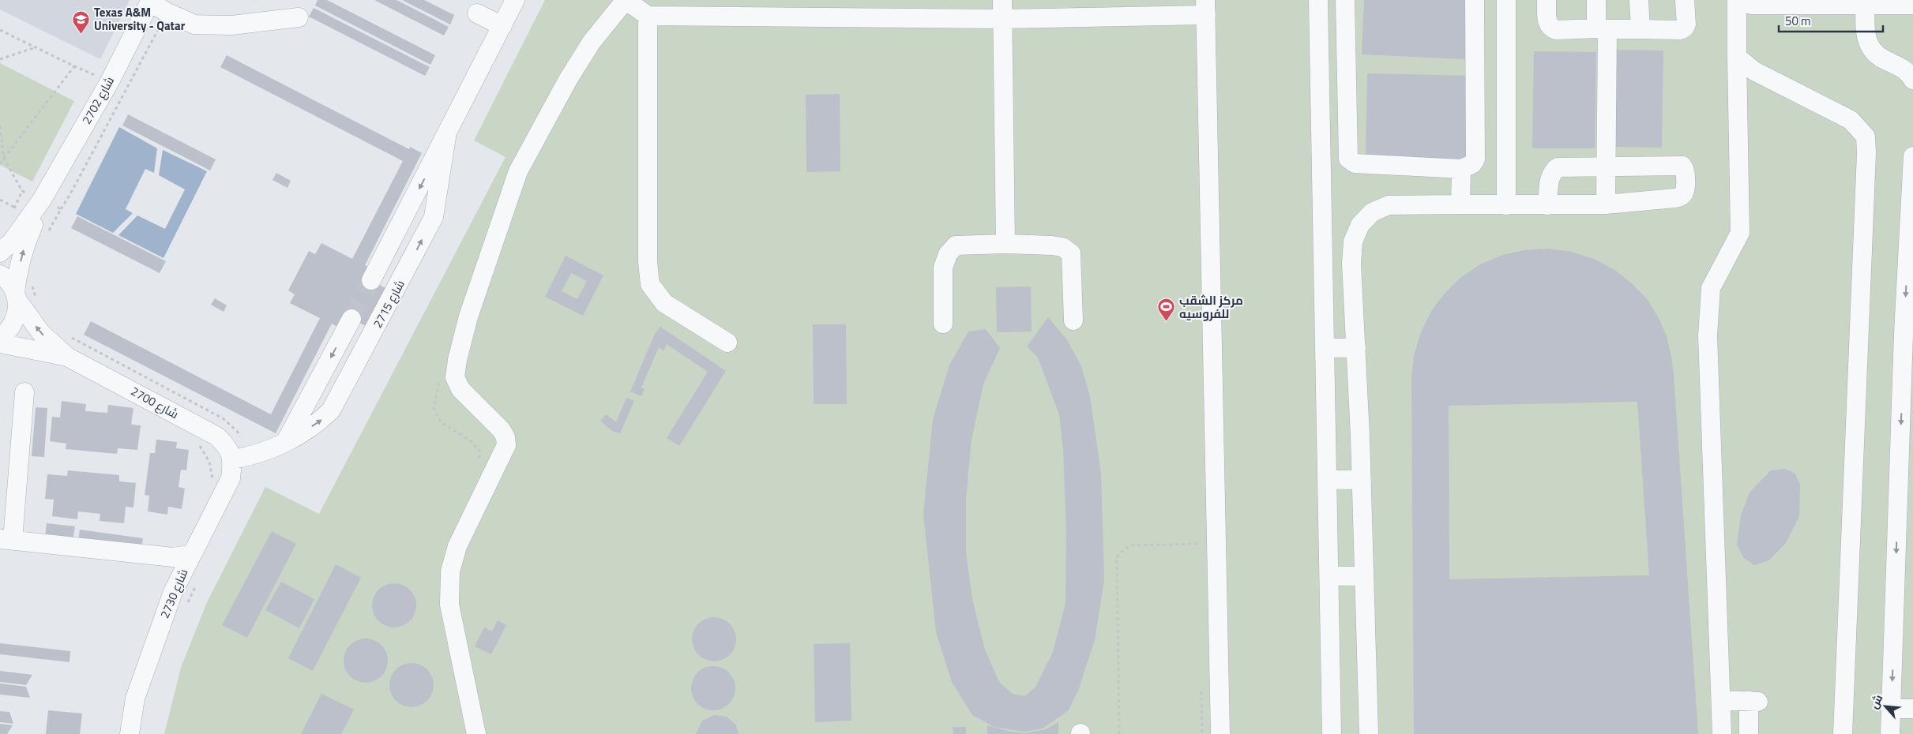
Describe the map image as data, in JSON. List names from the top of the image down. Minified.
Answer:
{"streets":{"street":["شارع 2702","شارع 2715","شارع 2700","شارع 2730"]},"crossings":[["شارع 2702","شارع 2700"],["شارع 2715","شارع 2700"],["شارع 2715","شارع 2730"],["شارع 2700","شارع 2730"]],"places":{"school or university":["Texas A&M University - Qatar"],"sports":["مركز الشقب للفروسيه"]},"scale_bar":"50 m","north":"top left"}
